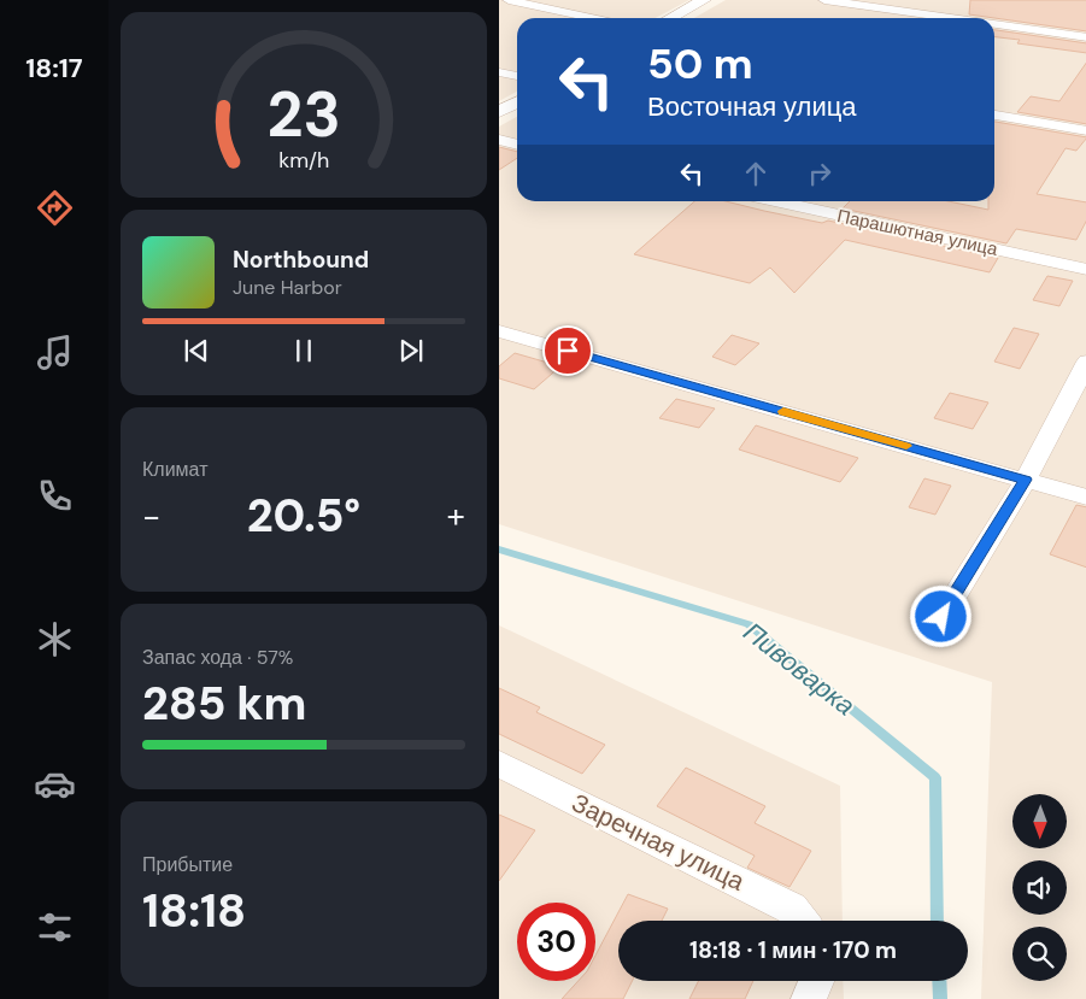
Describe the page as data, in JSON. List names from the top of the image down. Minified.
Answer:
{"streets":{"street":["Парашютная улица","Заречная улица"]},"water":["Пивоварка"],"north":"bottom","page":{"tabs":"18:17","turn":["50 m","Восточная улица"],"song":["Northbound","June Harbor"],"tile":["Климат",["Запас хода · 57%","285 km"],["Прибытие","18:18"]],"heat":["−","20.5°","+"],"limit":"30","trip":"18:18 · 1 мин · 170 m","gauge":["23","km/h"]}}
